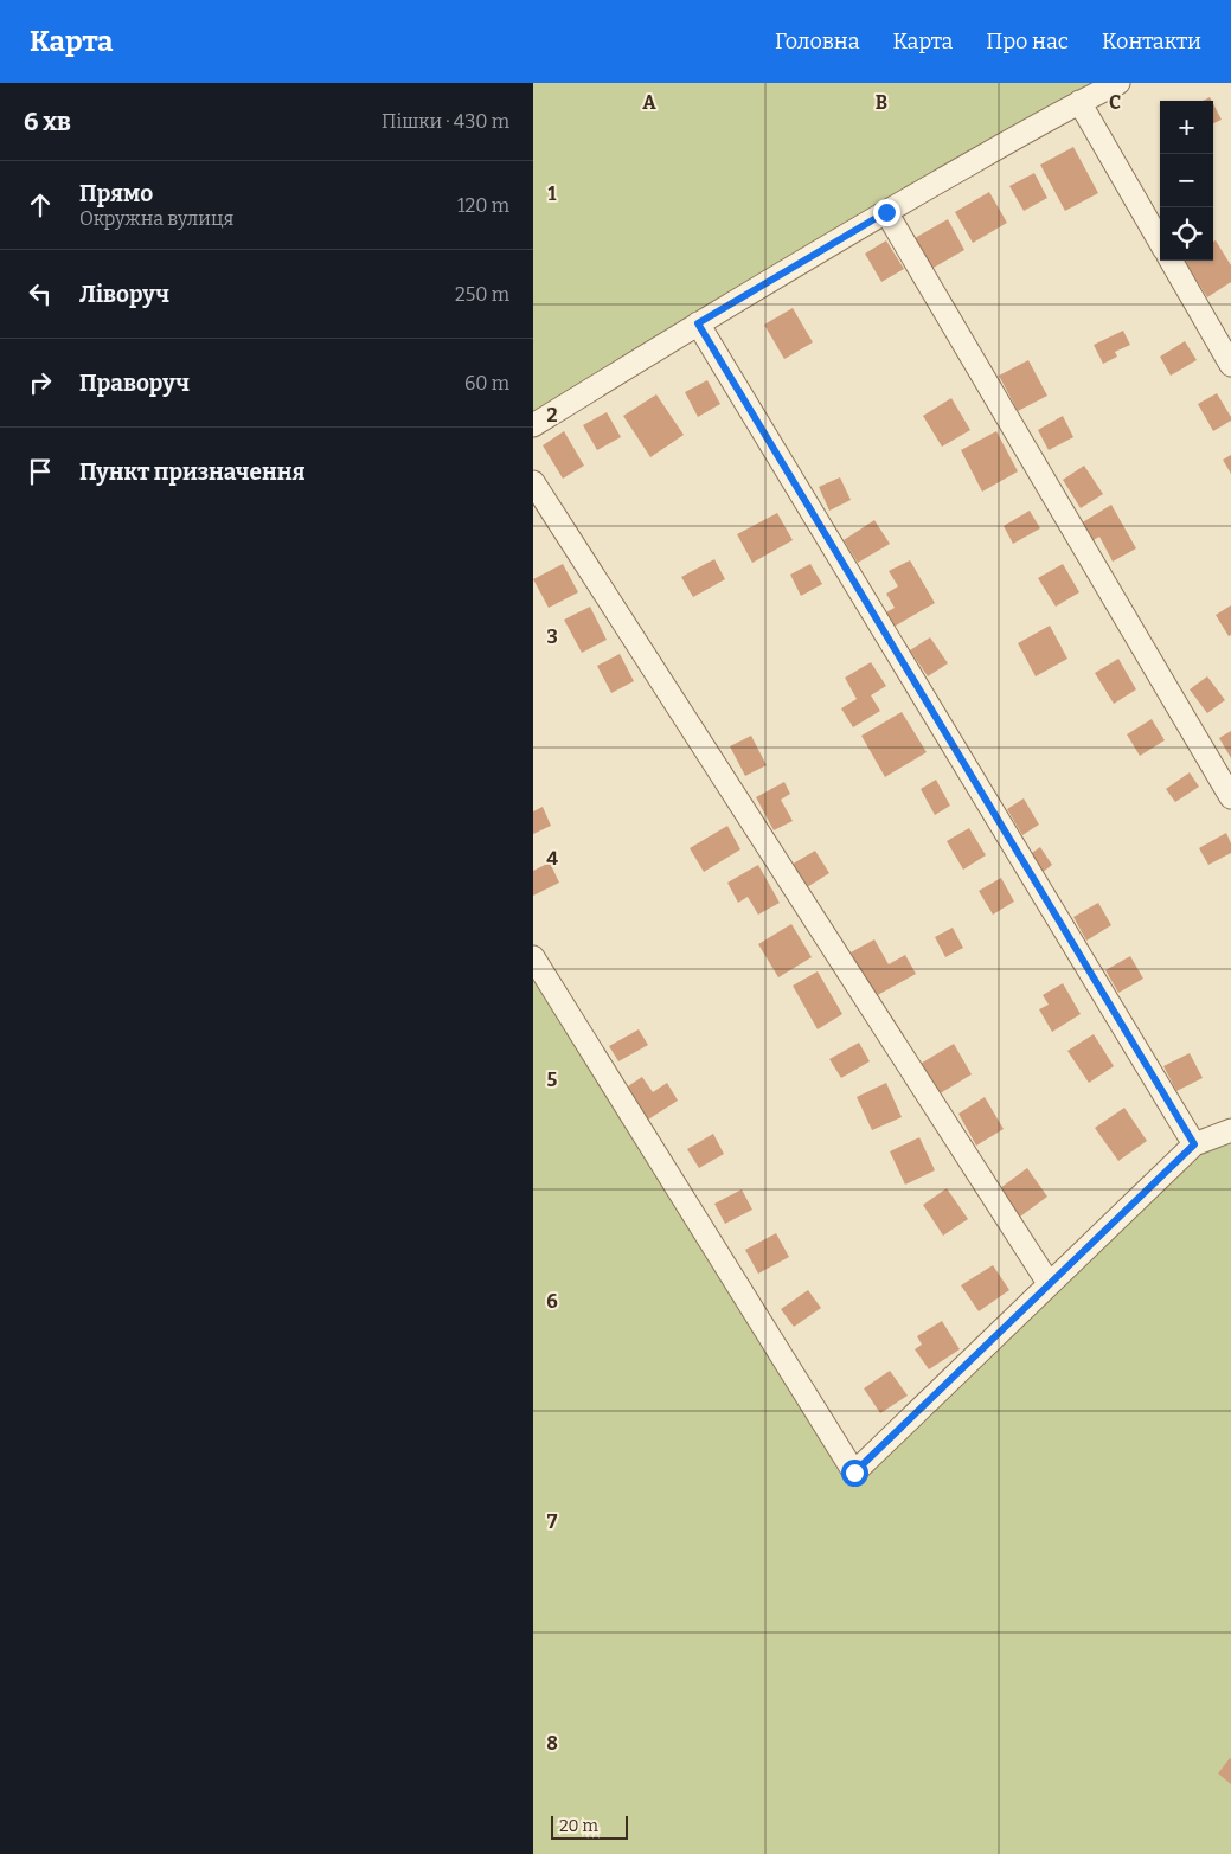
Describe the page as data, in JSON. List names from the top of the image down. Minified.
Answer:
{"scale_bar":"20 m","page":{"header":"Карта","nav":["Головна","Карта","Про нас","Контакти"],"heading":["6 хв","Пішки · 430 m"],"map_buttons":["+","−"],"list":[["Прямо","Окружна вулиця","120 m"],["Ліворуч","250 m"],["Праворуч","60 m"],"Пункт призначення"],"scale":"20 m"},"grid":{"columns":["A","B","C"],"rows":["1","2","3","4","5","6","7","8"]}}
